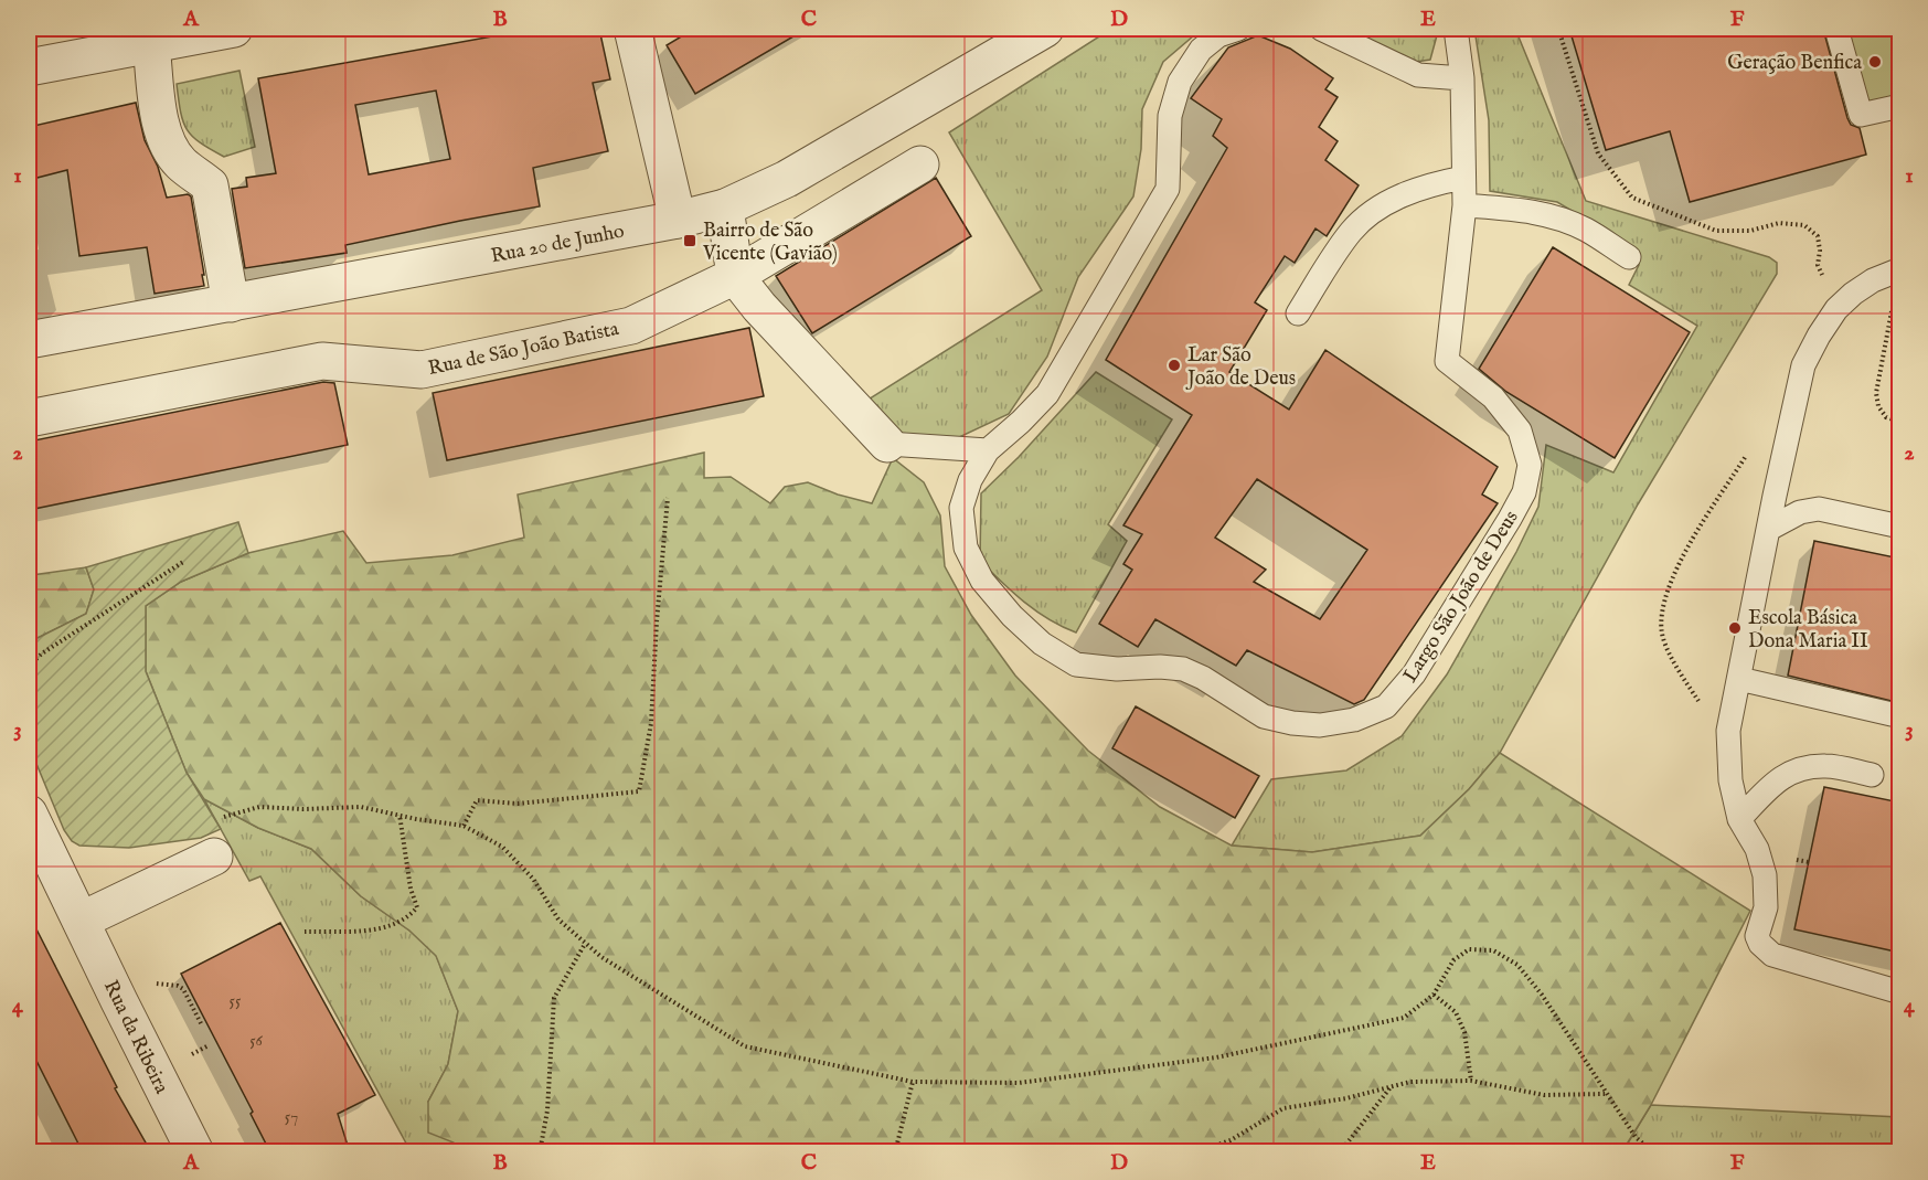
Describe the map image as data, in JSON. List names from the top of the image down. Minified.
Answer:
{"streets":{"street":["Rua 20 de Junho","Rua de São João Batista","Rua da Ribeira"],"lane":["Largo São João de Deus"]},"places":{"other":["Geração Benfica","Lar São João de Deus","Escola Básica Dona Maria II"],"transit":["Bairro de São Vicente (Gavião)"]},"house_numbers":["55","56","57"],"grid":{"columns":["A","B","C","D","E","F"],"rows":["1","2","3","4"]}}
